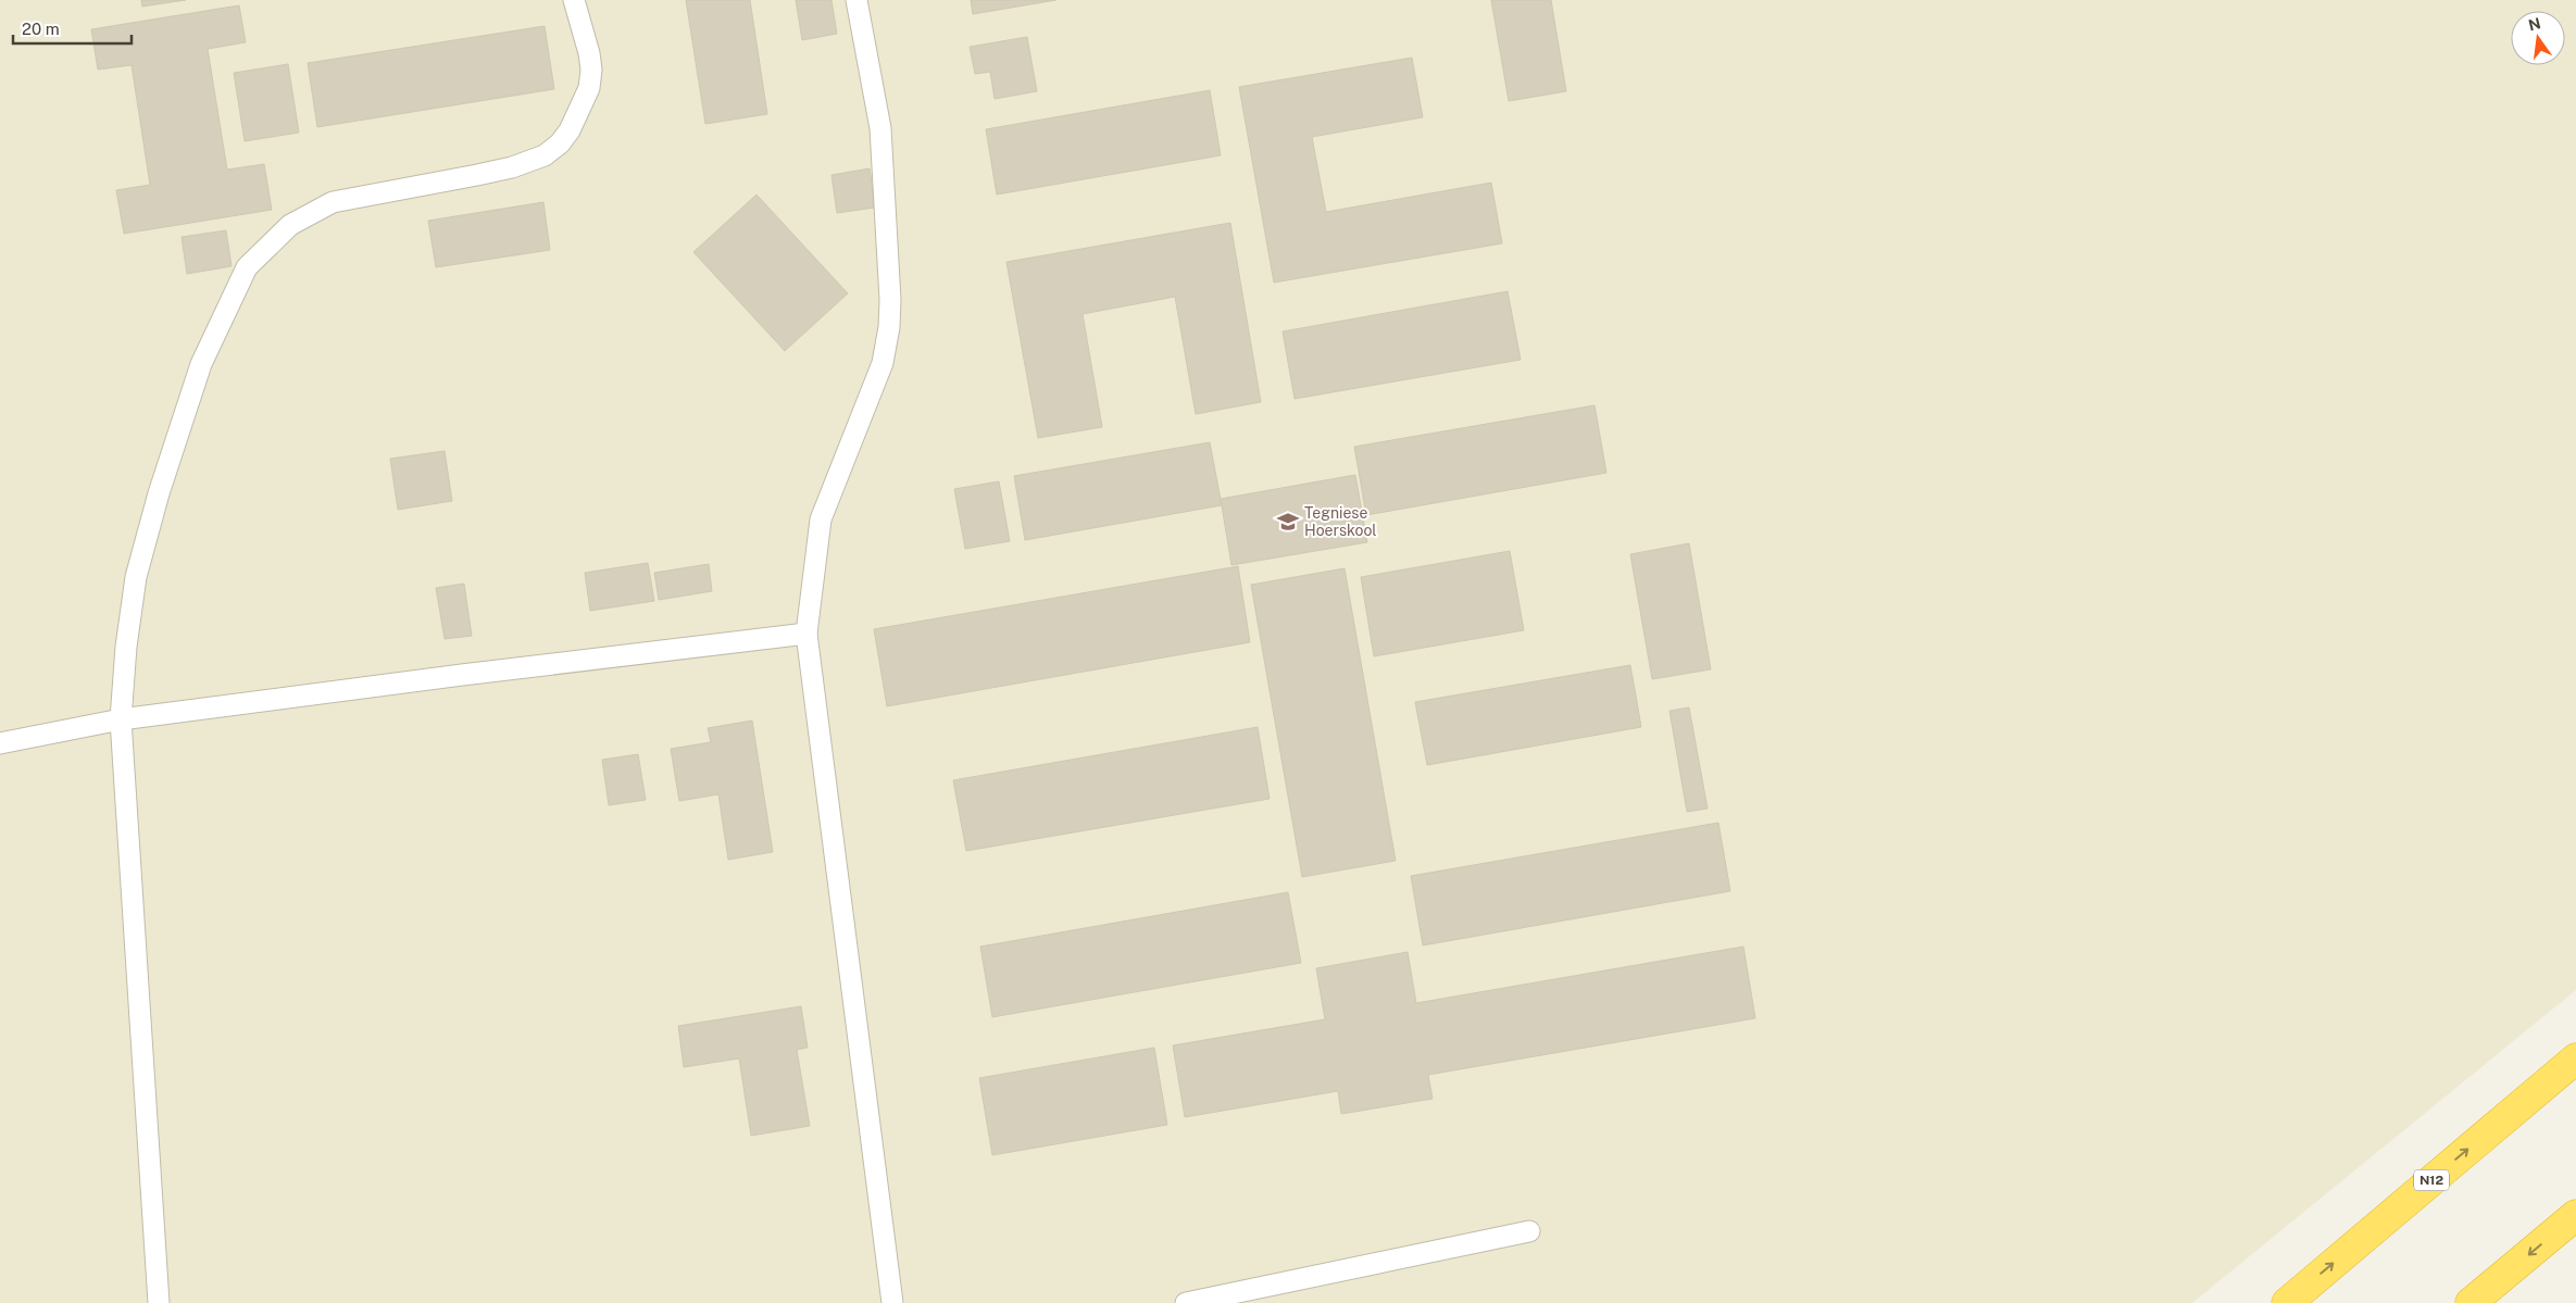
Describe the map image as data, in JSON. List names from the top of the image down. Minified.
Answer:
{"streets":{"highway":["N12"]},"places":{"school or university":["Tegniese Hoerskool"]},"scale_bar":"20 m","north":"top"}
